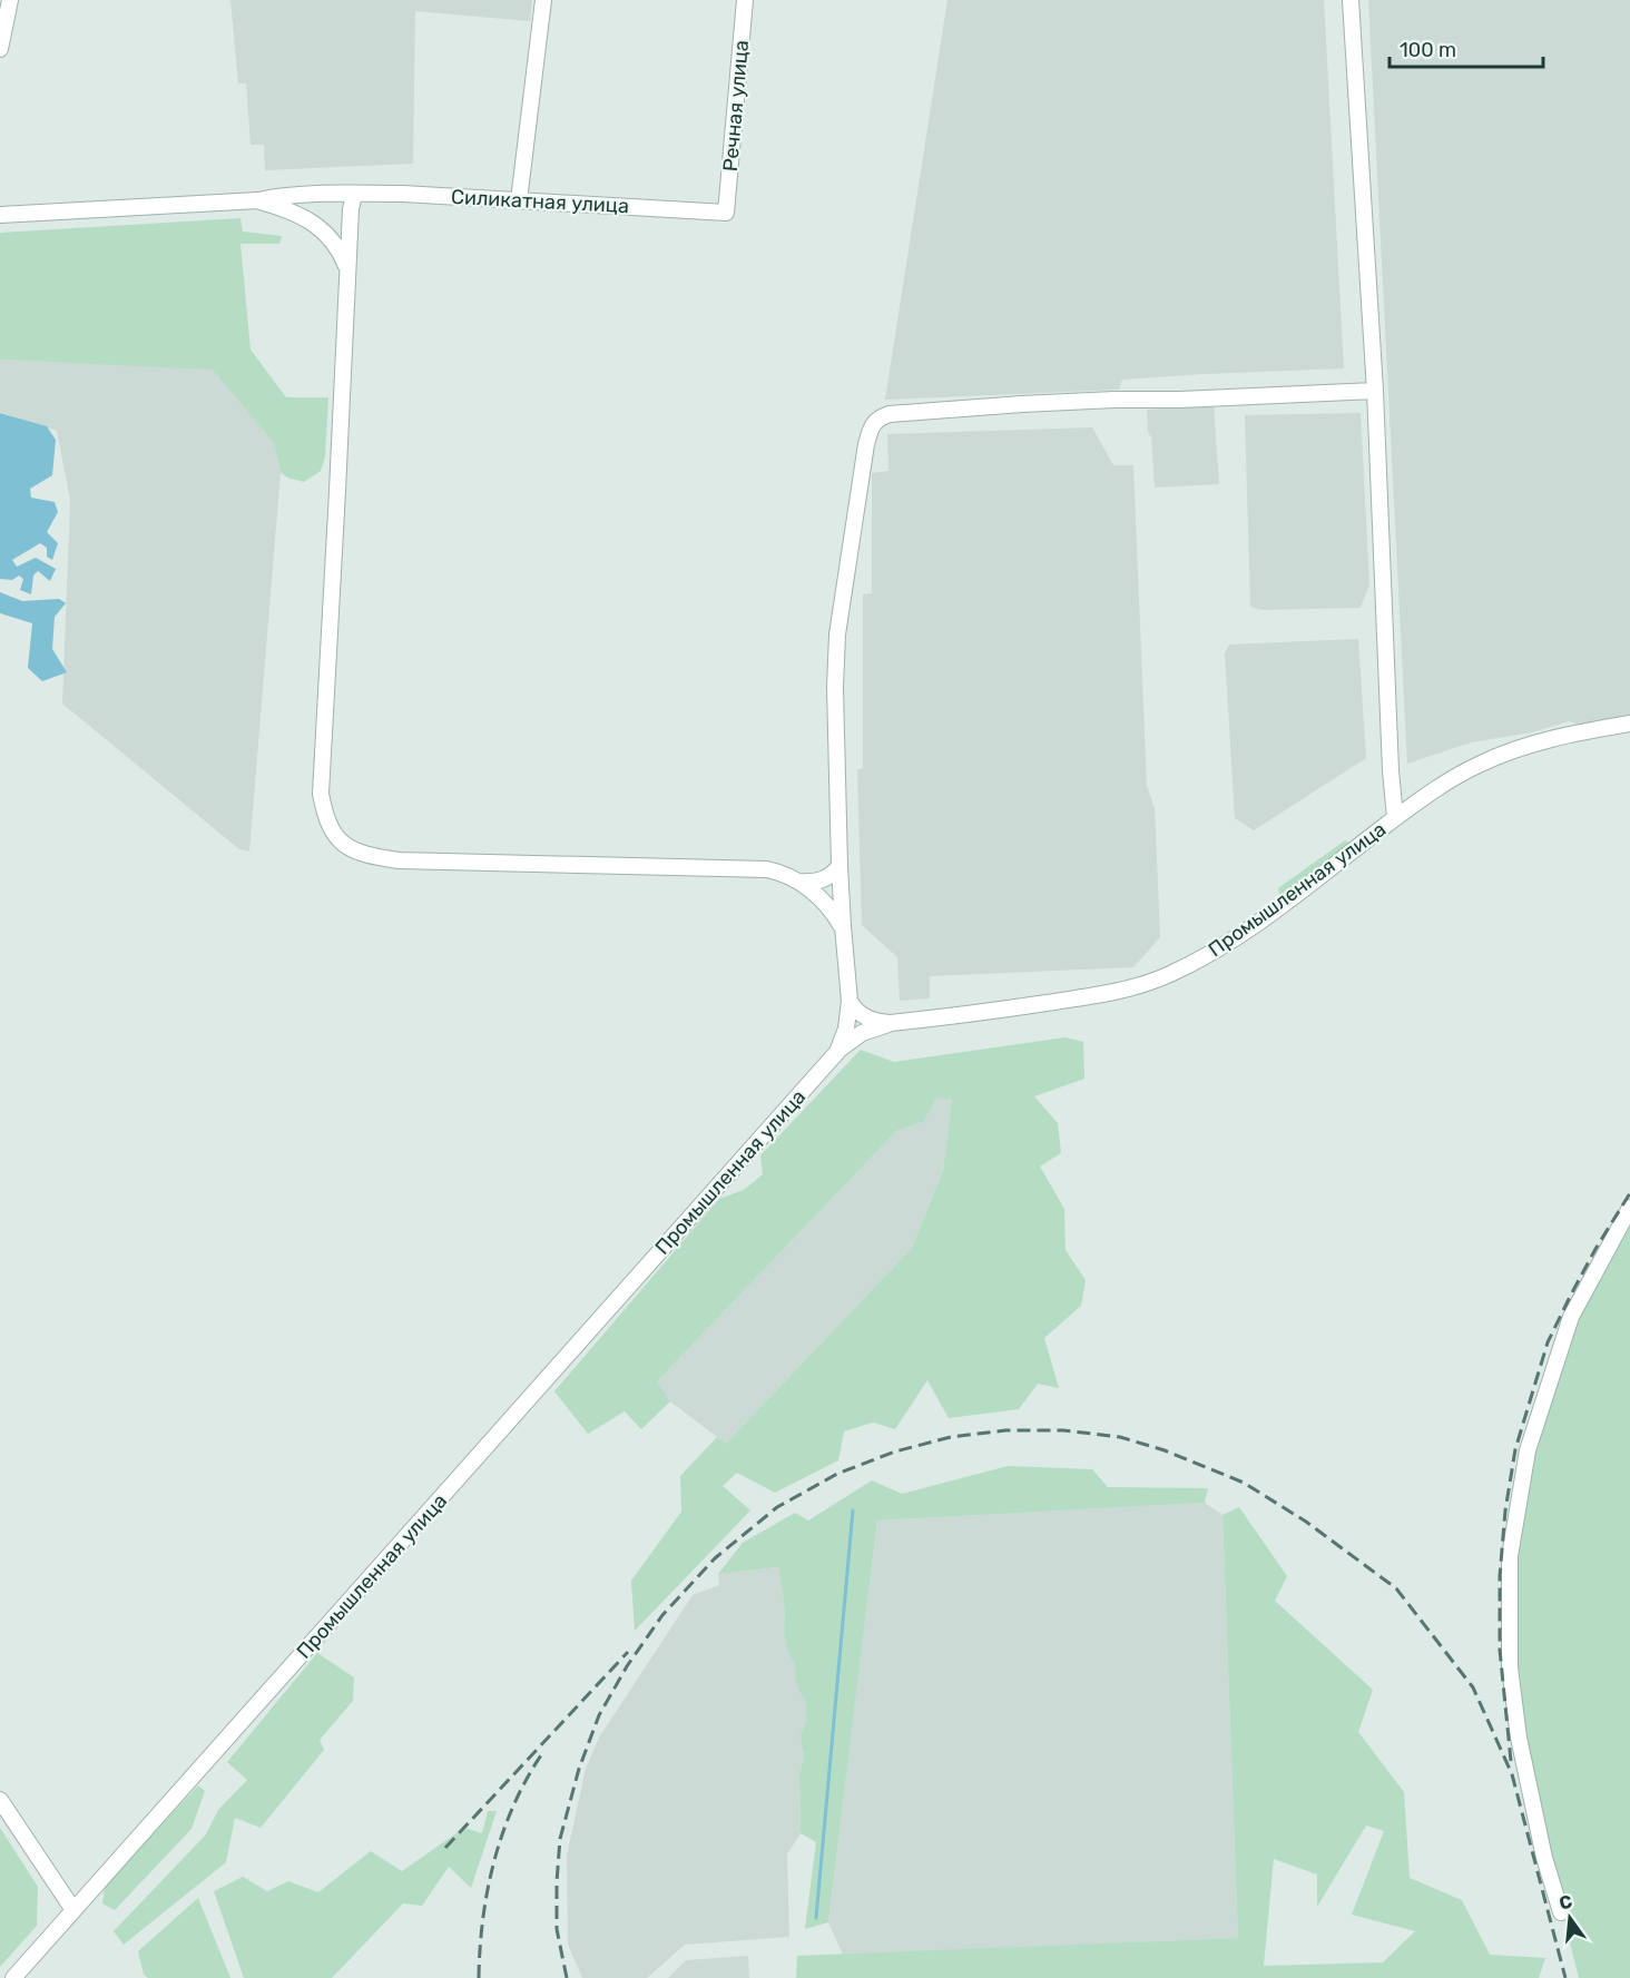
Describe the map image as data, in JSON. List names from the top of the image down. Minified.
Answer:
{"streets":{"street":["Речная улица","Силикатная улица","Промышленная улица"]},"crossings":[["Речная улица","Силикатная улица"]],"scale_bar":"100 m","north":"top"}
